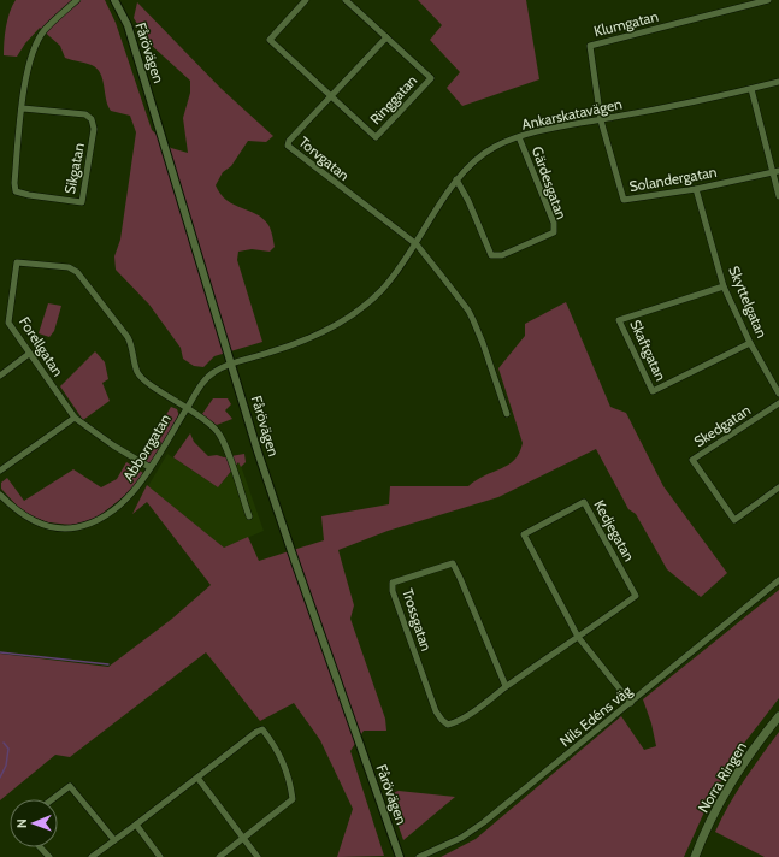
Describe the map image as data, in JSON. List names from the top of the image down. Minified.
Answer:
{"streets":{"main road":["Norra Ringen"],"street":["Klumgatan","Fårövägen","Ringgatan","Ankarskatavägen","Torvgatan","Sikgatan","Solandergatan","Gärdesgatan","Skyttelgatan","Forellgatan","Skaftgatan","Skedgatan","Abborrgatan","Kedjegatan","Trossgatan","Nils Edéns väg"]},"crossings":[["Klumgatan","Ankarskatavägen"],["Klumgatan","Solandergatan"],["Fårövägen","Ankarskatavägen"],["Fårövägen","Abborrgatan"],["Ringgatan","Torvgatan"],["Ankarskatavägen","Torvgatan"],["Ankarskatavägen","Solandergatan"],["Ankarskatavägen","Gärdesgatan"],["Ankarskatavägen","Abborrgatan"],["Solandergatan","Skyttelgatan"],["Skyttelgatan","Skaftgatan"],["Forellgatan","Abborrgatan"],["Kedjegatan","Trossgatan"],["Kedjegatan","Nils Edéns väg"]],"north":"left"}
